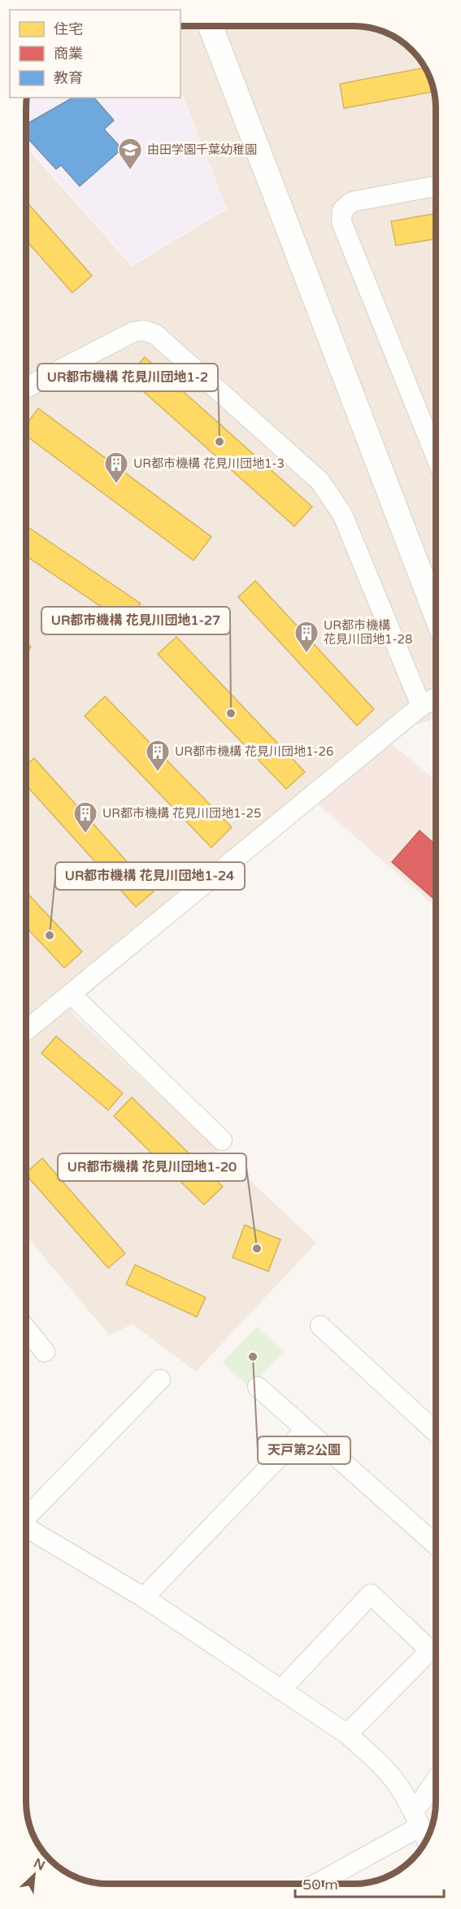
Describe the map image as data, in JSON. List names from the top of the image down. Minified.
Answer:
{"places":{"school or university":["由田学園千葉幼稚園"],"other":["UR都市機構 花見川団地1-2","UR都市機構 花見川団地1-27","UR都市機構 花見川団地1-24","UR都市機構 花見川団地1-20","天戸第2公園"],"building":["UR都市機構 花見川団地1-3","UR都市機構 花見川団地1-28","UR都市機構 花見川団地1-26","UR都市機構 花見川団地1-25"]},"legend":["住宅","商業","教育"],"scale_bar":"50 m","north":"top right"}
